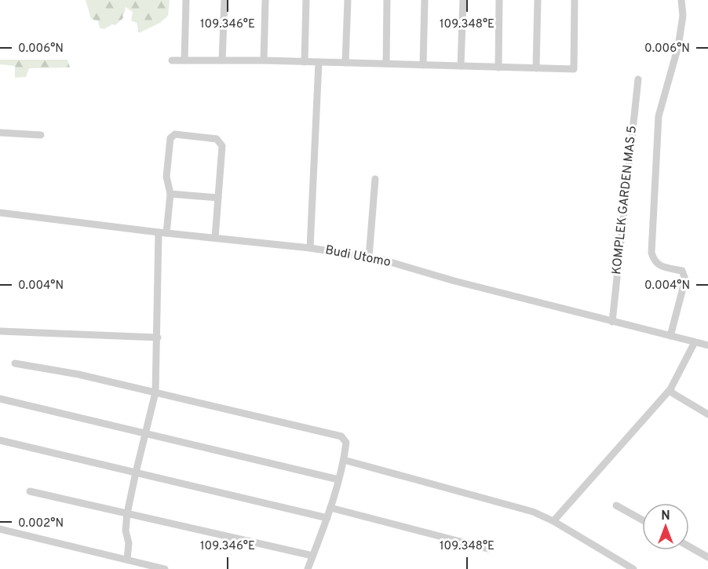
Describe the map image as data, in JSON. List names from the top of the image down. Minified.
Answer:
{"streets":{"street":["KOMPLEK GARDEN MAS 5","Budi Utomo"]},"crossings":[["KOMPLEK GARDEN MAS 5","Budi Utomo"]],"north":"top","coordinates":["109.346°E","109.348°E","0.006°N","0.004°N","0.002°N"]}
